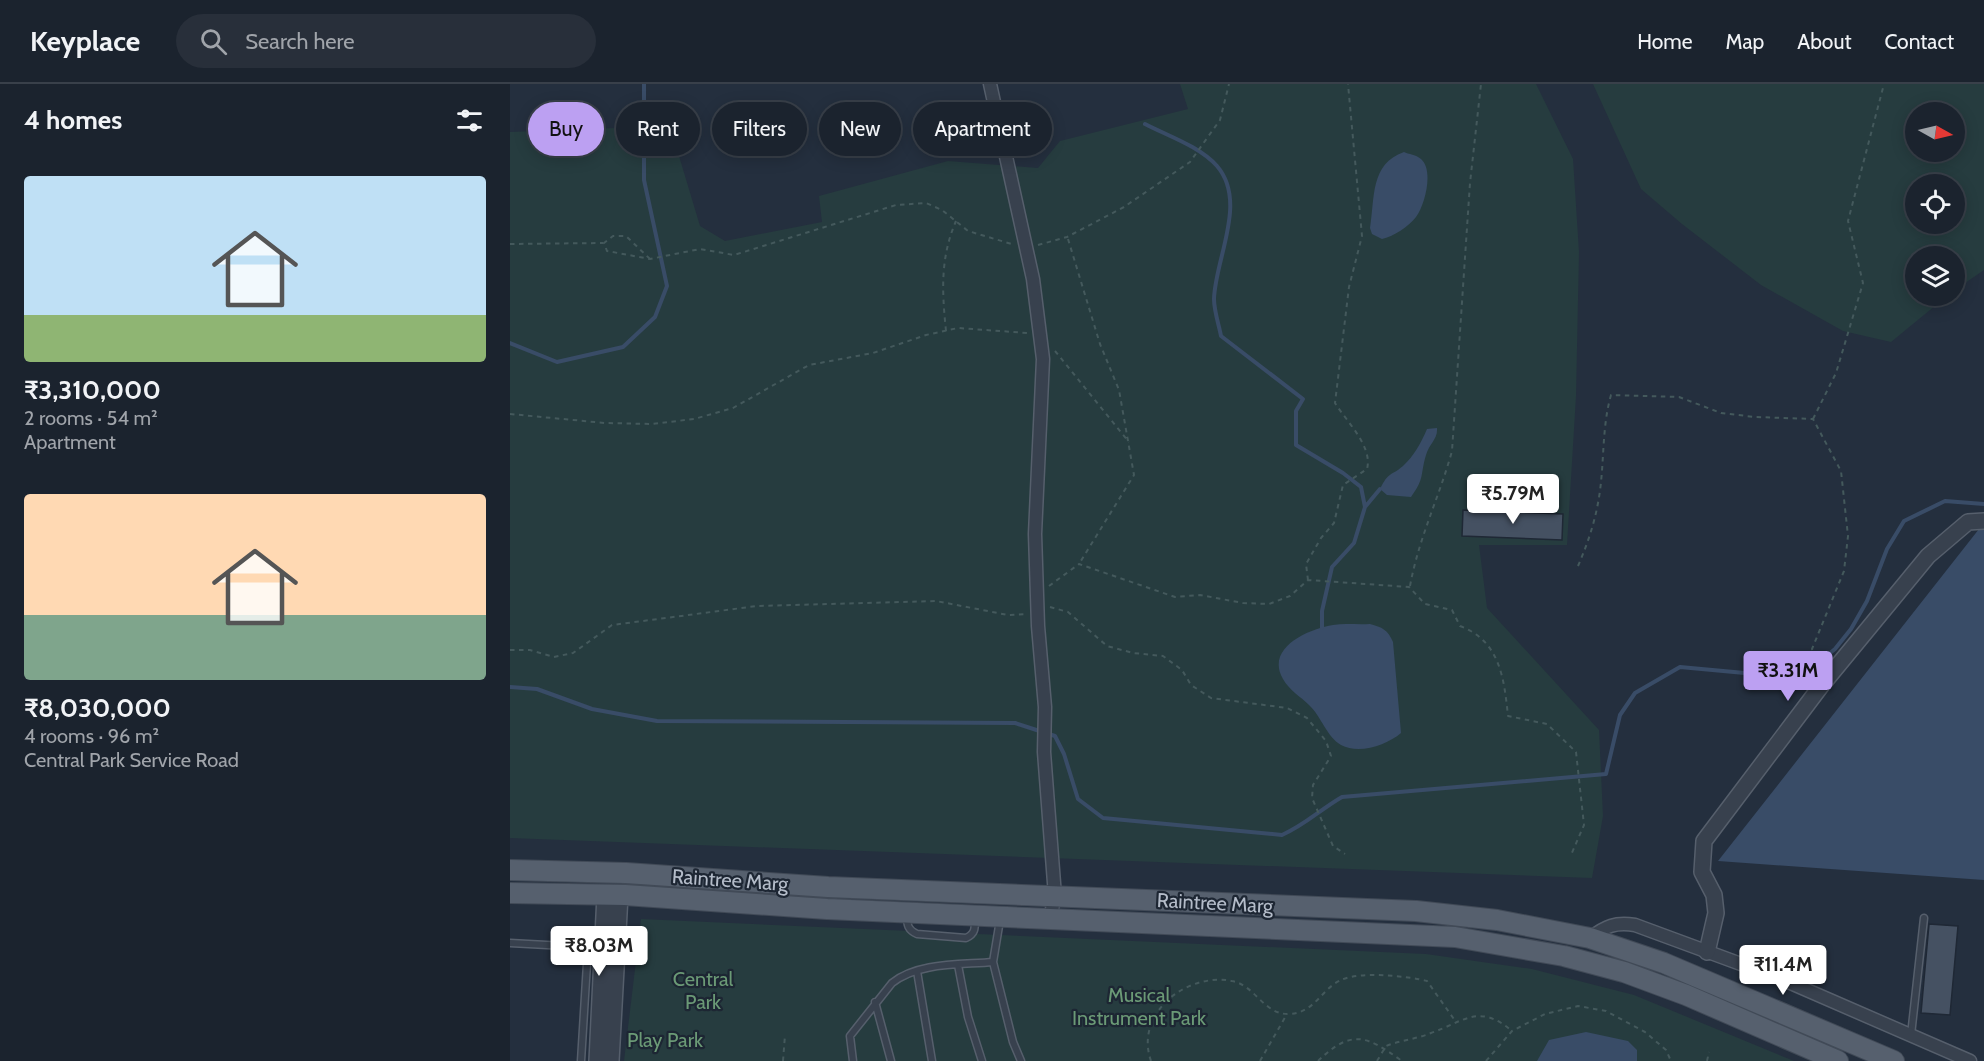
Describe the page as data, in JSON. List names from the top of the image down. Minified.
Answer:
{"streets":{"main road":["Raintree Marg"]},"parks":["Central Park","Musical Instrument Park","Play Park"],"north":"right","page":{"header":"Keyplace","search":"Search here","nav":["Home","Map","About","Contact"],"heading":"4 homes","chip":["Buy","Rent","Filters","New","Apartment"],"list":[{"name":"₹3,310,000","note":"2 rooms · 54 m² · Apartment"},{"name":"₹8,030,000","note":"4 rooms · 96 m² · Central Park Service Road"}],"price":["₹5.79M","₹3.31M","₹8.03M","₹11.4M"]}}
